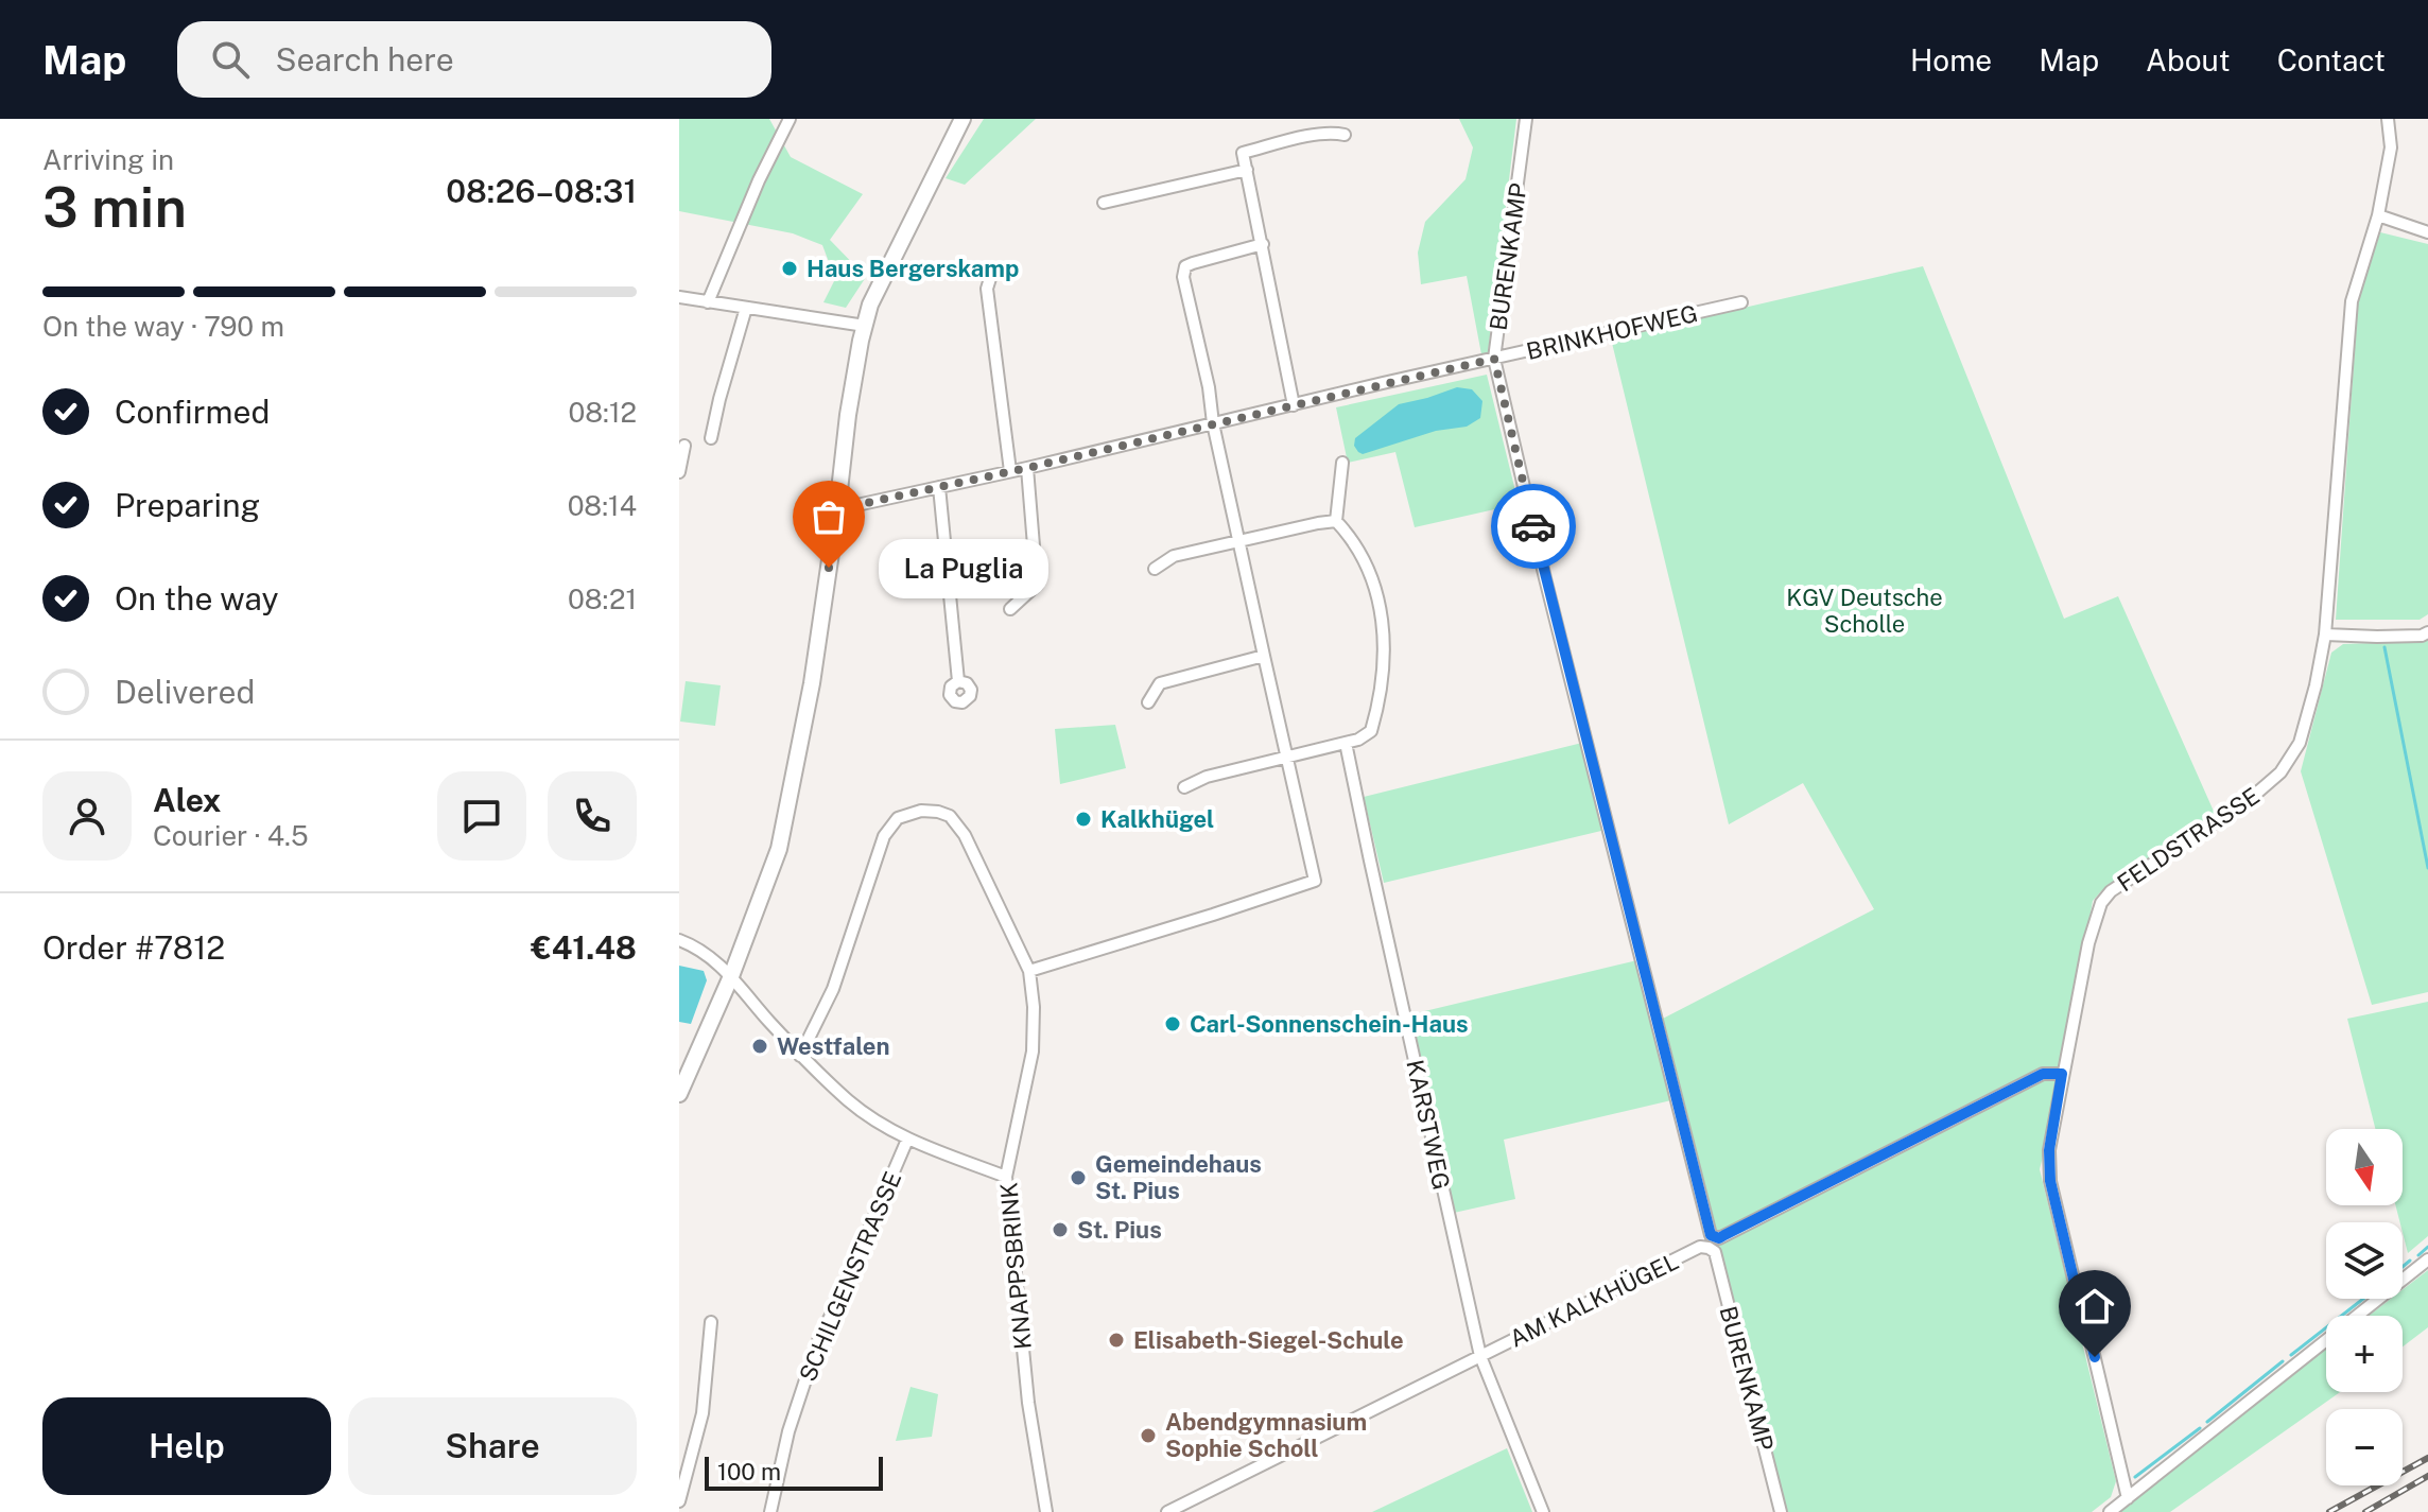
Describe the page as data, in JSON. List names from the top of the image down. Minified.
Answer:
{"streets":{"street":["BURENKAMP","BRINKHOFWEG","FELDSTRASSE","KARSTWEG","KNAPPSBRINK","SCHILGENSTRASSE","AM KALKHÜGEL"]},"crossings":[["BURENKAMP","BRINKHOFWEG"],["BURENKAMP","FELDSTRASSE"],["BURENKAMP","AM KALKHÜGEL"],["KARSTWEG","AM KALKHÜGEL"]],"parks":["KGV Deutsche Scholle"],"places":["Haus Bergerskamp","La Puglia","Kalkhügel","Carl-Sonnenschein-Haus","Westfalen","Gemeindehaus St. Pius","St. Pius","Elisabeth-Siegel-Schule","Abendgymnasium Sophie Scholl"],"scale_bar":"100 m","north":"bottom","page":{"header":"Map","search":"Search here","nav":["Home","Map","About","Contact"],"heading":["3 min","Arriving in","08:26–08:31"],"panel":["Alex","Courier · 4.5","Order #7812","€41.48"],"bar":"On the way · 790 m","list":[["Confirmed","08:12"],["Preparing","08:14"],["On the way","08:21"],"Delivered"],"bubble":"La Puglia","map_buttons":["+","−"],"buttons":["Help","Share"],"scale":"100 m"}}
